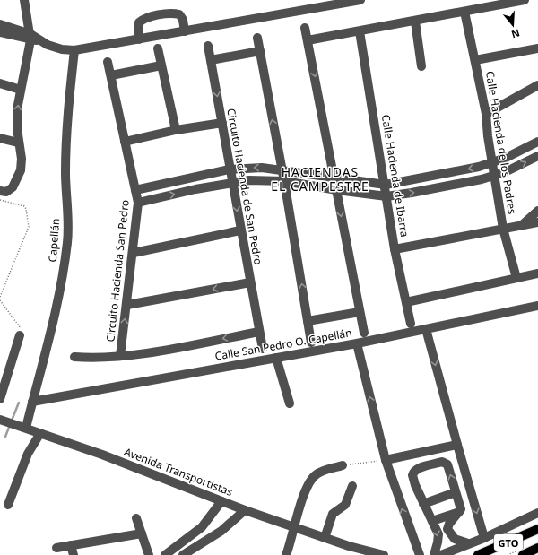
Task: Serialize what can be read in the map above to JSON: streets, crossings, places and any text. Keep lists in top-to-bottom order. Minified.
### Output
{"streets":{"main road":["GTO"],"street":["Calle Hacienda de los Padres","Calle Hacienda de Ibarra","Circuito Hacienda de San Pedro","Capellán","Circuito Hacienda San Pedro","Calle San Pedro O. Capellán","Avenida Transportistas"]},"crossings":[["Capellán","Calle San Pedro O. Capellán"],["Capellán","Avenida Transportistas"]],"districts":["HACIENDAS EL CAMPESTRE"],"north":"bottom"}
